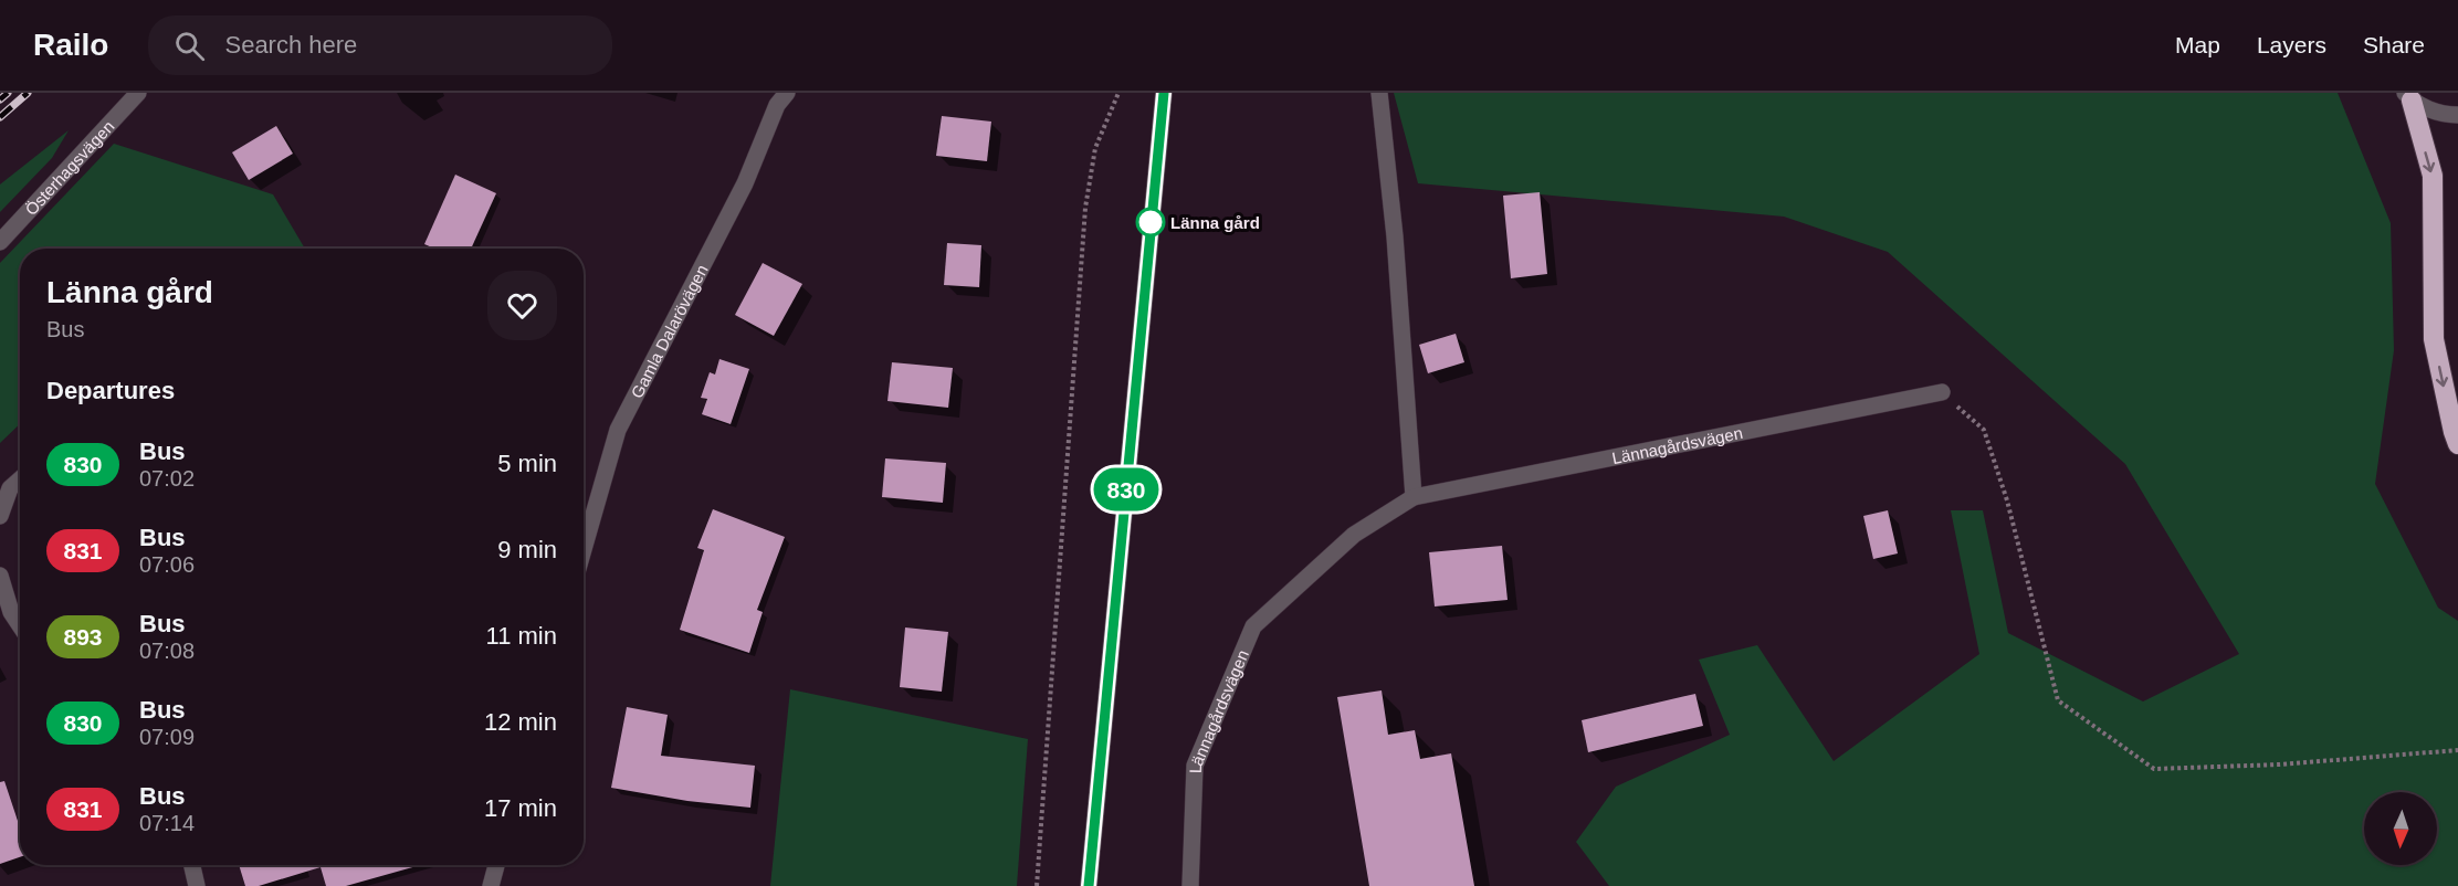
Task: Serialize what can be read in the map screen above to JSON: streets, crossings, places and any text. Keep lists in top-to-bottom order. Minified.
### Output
{"streets":{"street":["Österhagsvägen","Gamla Dalarövägen","Lännagårdsvägen"]},"places":["Länna gård"],"lines":["bus line 830"],"north":"bottom","page":{"header":"Railo","search":"Search here","nav":["Map","Layers","Share"],"on_map":"830","heading":[["Länna gård","Bus"],"Departures"],"list":[{"mark":"830","name":"Bus","note":"07:02","value":"5 min"},{"mark":"831","name":"Bus","note":"07:06","value":"9 min"},{"mark":"893","name":"Bus","note":"07:08","value":"11 min"},{"mark":"830","name":"Bus","note":"07:09","value":"12 min"},{"mark":"831","name":"Bus","note":"07:14","value":"17 min"}]}}
